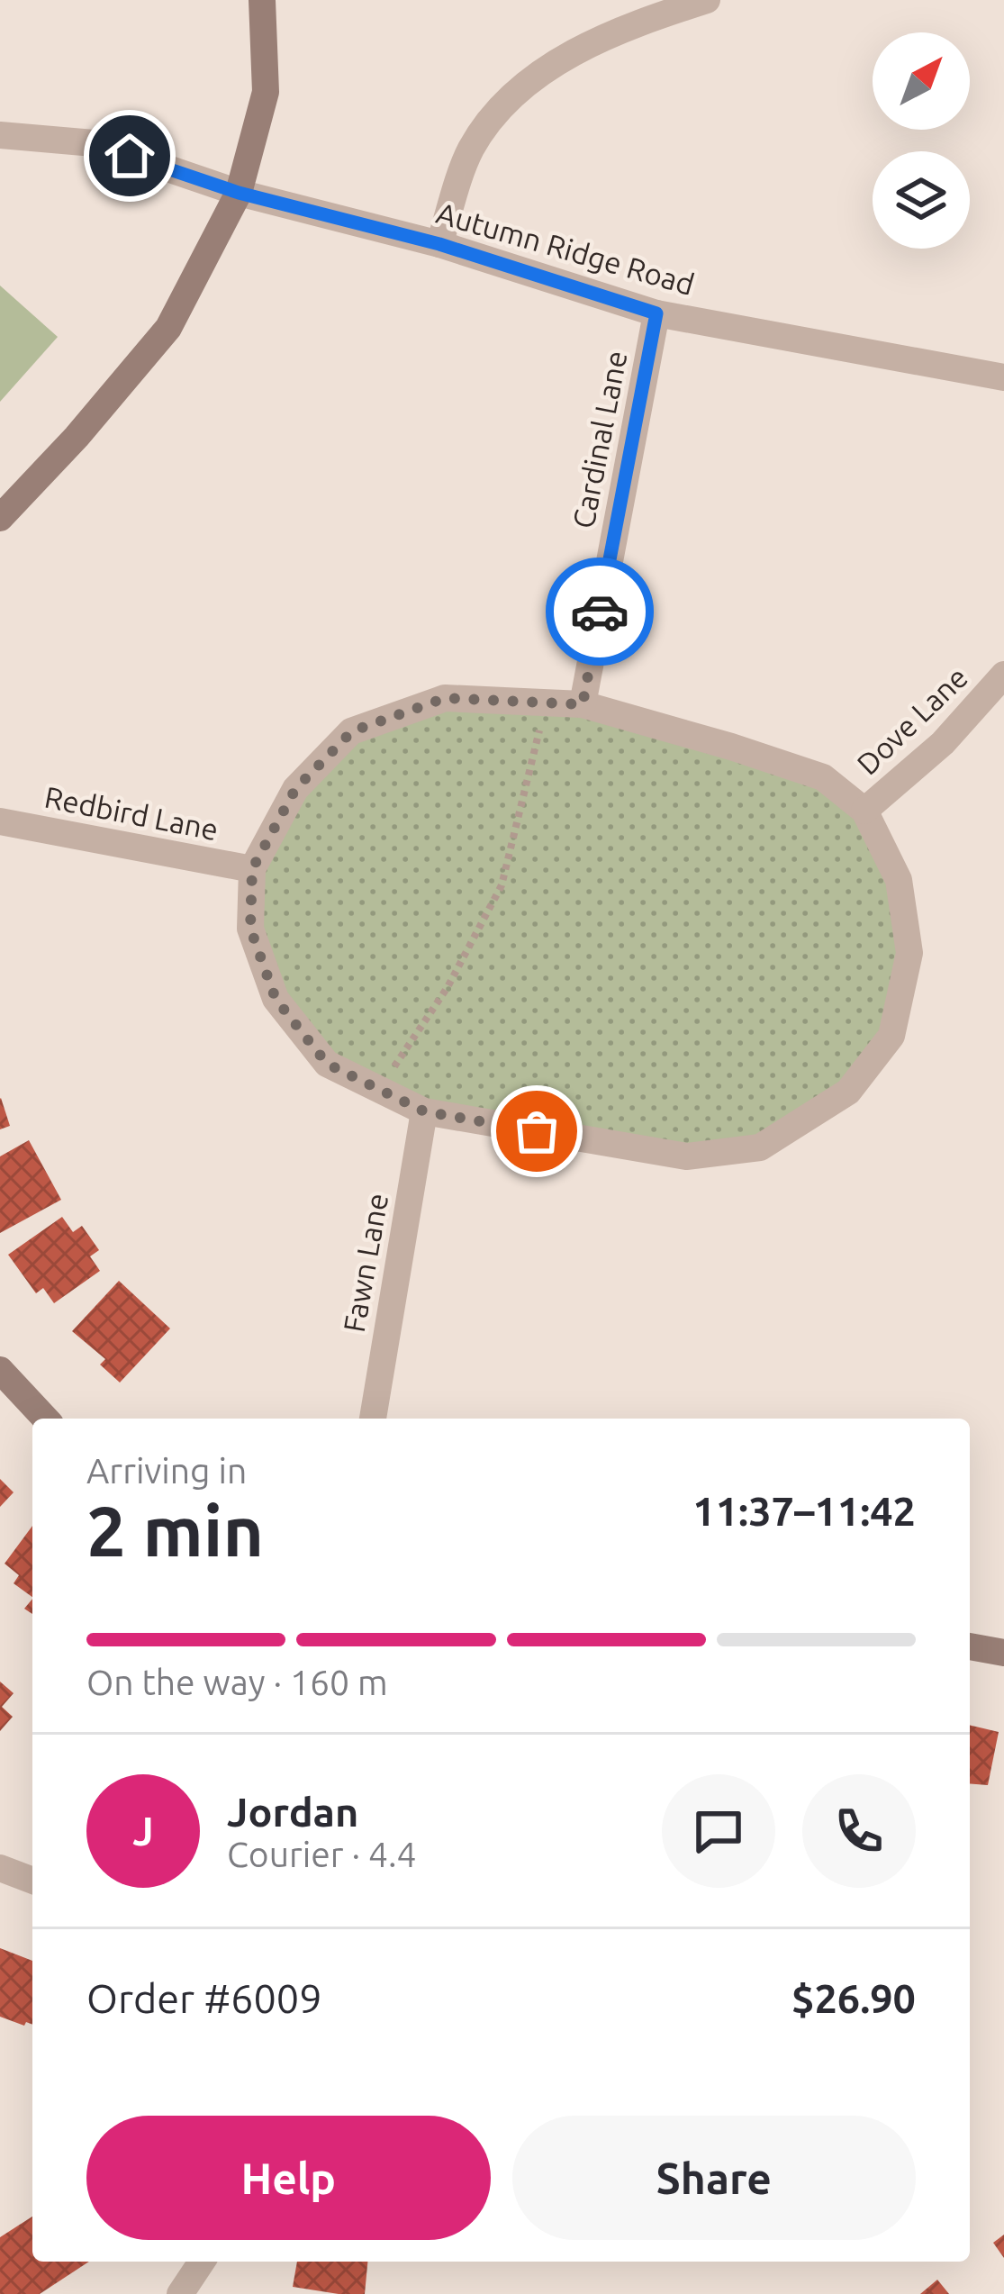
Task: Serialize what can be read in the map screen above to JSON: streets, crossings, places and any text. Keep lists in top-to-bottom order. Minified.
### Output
{"streets":{"street":["Autumn Ridge Road","Cardinal Lane","Dove Lane","Redbird Lane","Fawn Lane"]},"crossings":[["Autumn Ridge Road","Cardinal Lane"]],"north":"top right","page":{"heading":["2 min","Arriving in","11:37–11:42"],"panel":["Jordan","Courier · 4.4","Order #6009","$26.90"],"bar":"On the way · 160 m","round":"J","buttons":["Help","Share"]}}
